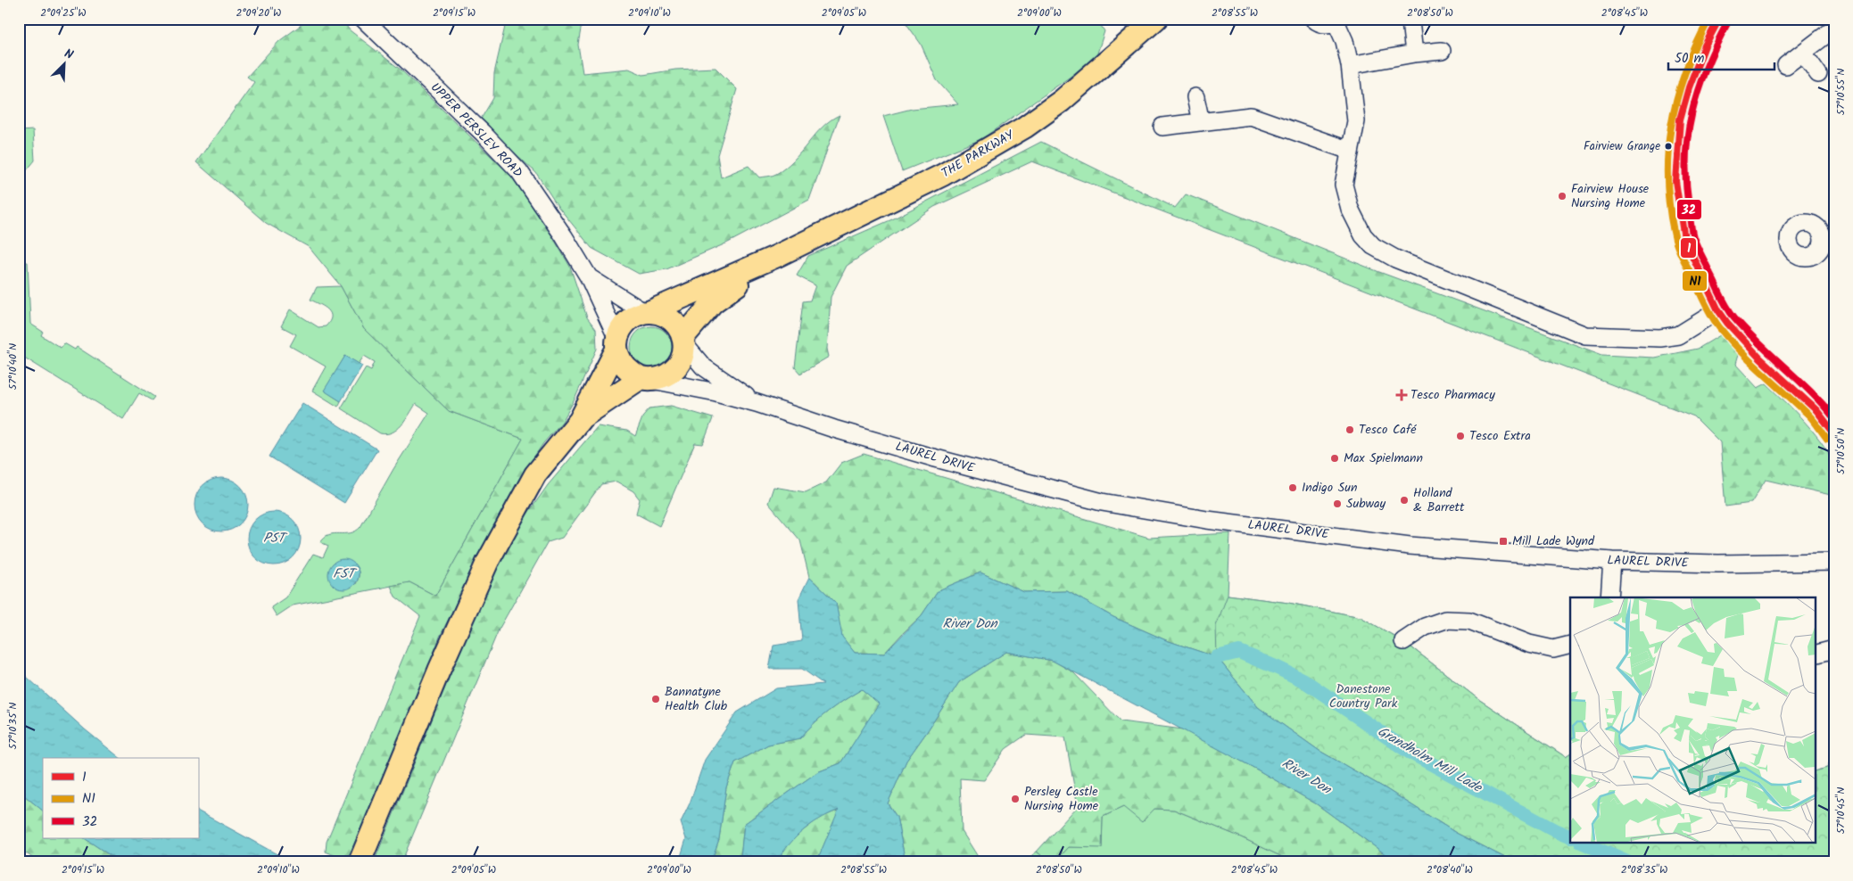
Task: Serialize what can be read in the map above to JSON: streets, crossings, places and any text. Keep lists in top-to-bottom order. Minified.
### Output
{"streets":{"main road":["THE PARKWAY"],"street":["UPPER PERSLEY ROAD","LAUREL DRIVE"]},"crossings":[["UPPER PERSLEY ROAD","LAUREL DRIVE"]],"water":["PST","FST","River Don","Grandholm Mill Lade"],"parks":["Danestone Country Park"],"places":{"other":["Fairview Grange","Fairview House Nursing Home","Tesco Café","Tesco Extra","Max Spielmann","Indigo Sun","Holland & Barrett","Subway","Bannatyne Health Club","Persley Castle Nursing Home"],"health":["Tesco Pharmacy"],"transit":["Mill Lade Wynd"]},"lines":["transit line 1","transit line N1","transit line 32"],"legend":["1","N1","32"],"scale_bar":"50 m","north":"top right","coordinates":["2°09'25\"W","2°09'20\"W","2°09'15\"W","2°09'10\"W","2°09'05\"W","2°09'00\"W","2°08'55\"W","2°08'50\"W","2°08'45\"W","57°10'55\"N","57°10'40\"N","57°10'50\"N","57°10'35\"N","57°10'45\"N","2°08'40\"W","2°08'35\"W"]}
